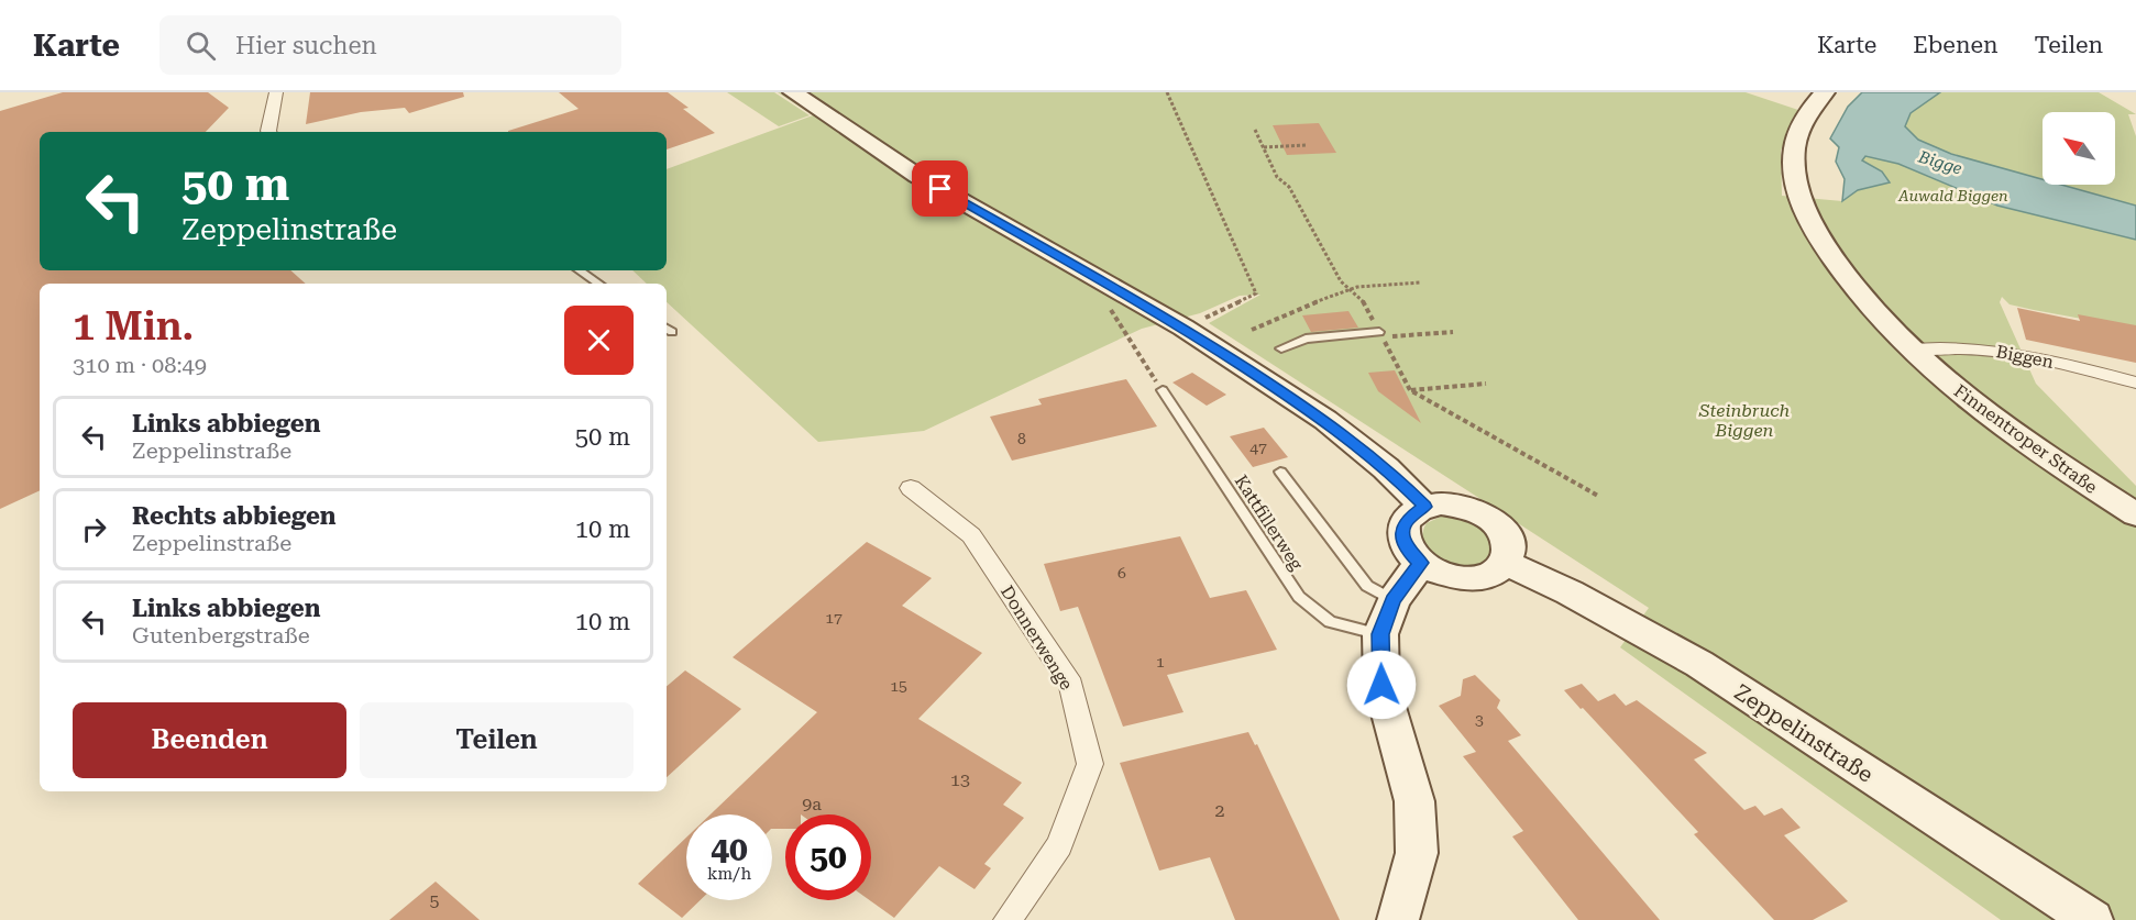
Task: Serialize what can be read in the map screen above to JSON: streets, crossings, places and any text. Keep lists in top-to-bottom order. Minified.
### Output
{"streets":{"main road":["Finnentroper Straße","Zeppelinstraße"],"street":["Biggen","Donnerwenge"],"lane":["Kattfillerweg"]},"crossings":[["Biggen","Finnentroper Straße"]],"water":["Bigge"],"parks":["Auwald Biggen","Steinbruch Biggen"],"house_numbers":["8","47","6","17","1","15","3","13","9a","2","5"],"north":"top left","page":{"header":"Karte","search":"Hier suchen","nav":["Karte","Ebenen","Teilen"],"turn":["50 m","Zeppelinstraße"],"heading":["1 Min.","310 m · 08:49"],"list":[{"name":"Links abbiegen","note":"Zeppelinstraße","value":"50 m"},{"name":"Rechts abbiegen","note":"Zeppelinstraße","value":"10 m"},{"name":"Links abbiegen","note":"Gutenbergstraße","value":"10 m"}],"buttons":["Beenden","Teilen"],"speed":"40 km/h","limit":"50"}}
